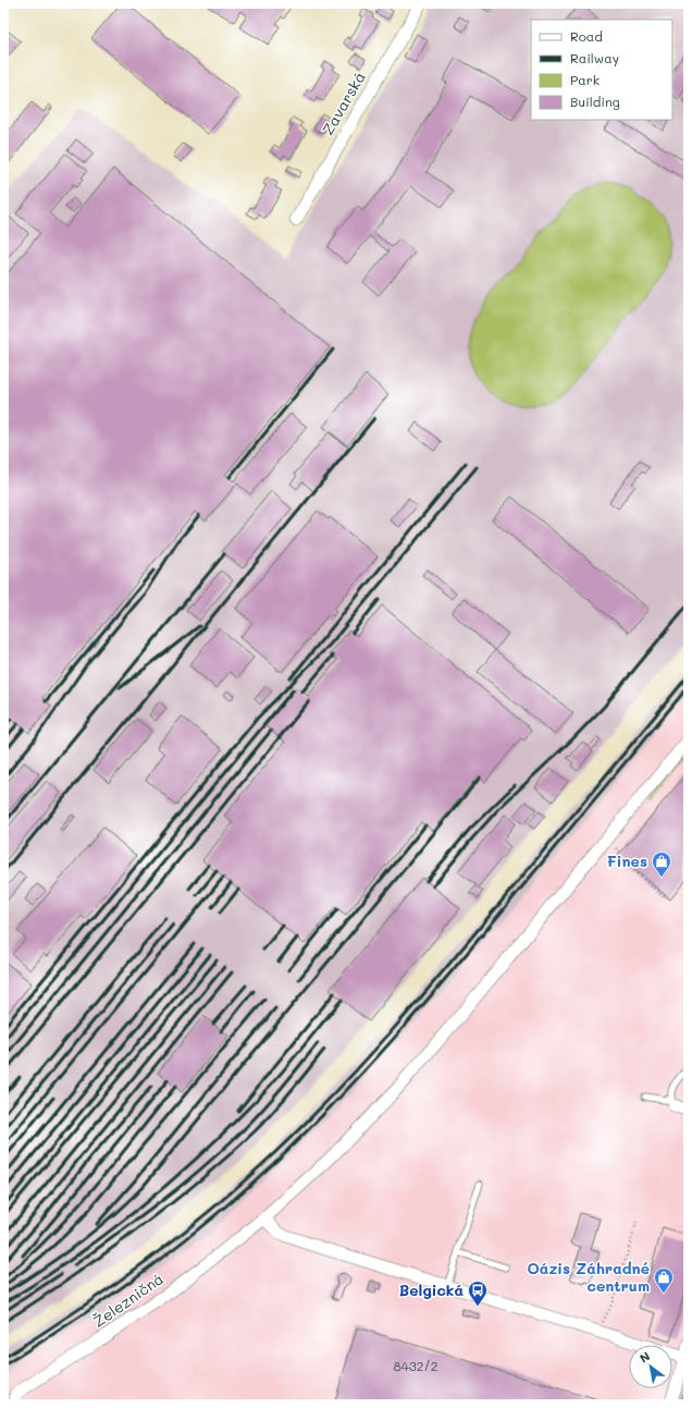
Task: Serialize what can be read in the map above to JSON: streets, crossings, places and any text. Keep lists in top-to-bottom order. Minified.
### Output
{"streets":{"street":["Zavarská","Železničná"]},"places":{"shop":["Fines","Oázis Záhradné centrum"],"bus stop":["Belgická"]},"house_numbers":["8432/2"],"legend":["Road","Railway","Park","Building"],"north":"top left"}
